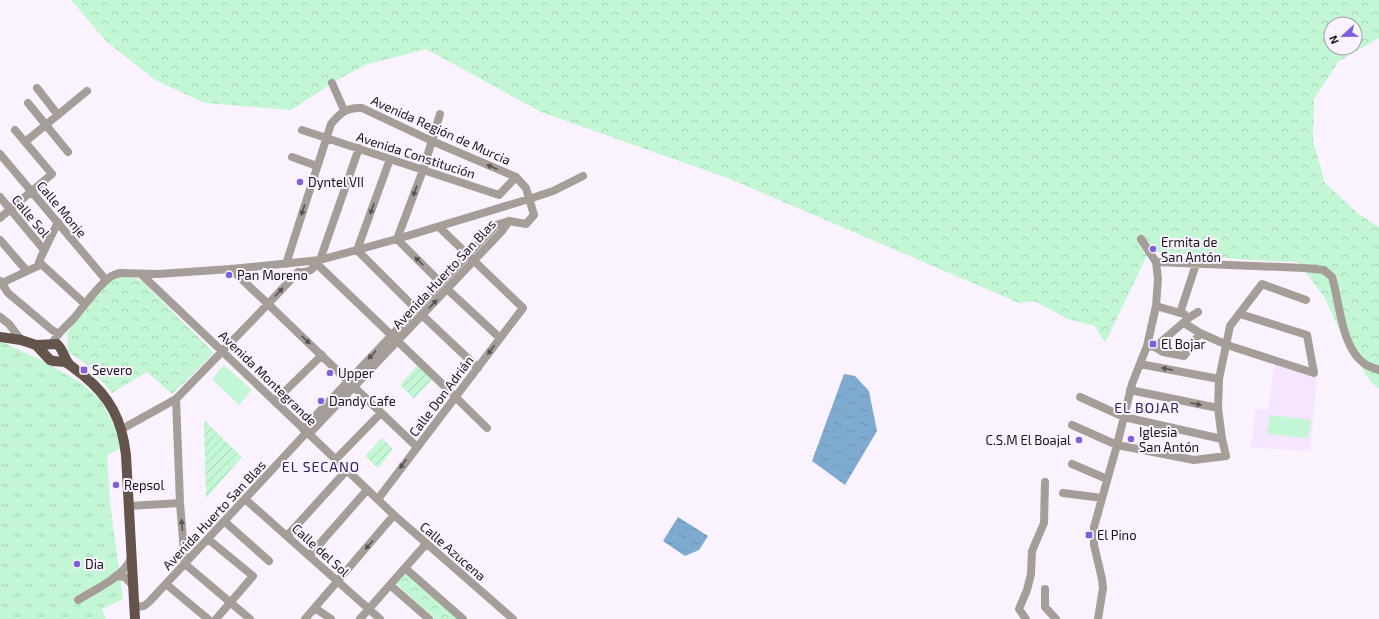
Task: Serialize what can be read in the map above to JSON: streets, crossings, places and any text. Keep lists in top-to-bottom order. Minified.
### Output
{"streets":{"street":["Avenida Región de Murcia","Avenida Constitución","Calle Monje","Calle Sol","Avenida Huerto San Blas","Avenida Montegrande","Calle Don Adrián","Calle del Sol","Calle Azucena"]},"crossings":[["Avenida Región de Murcia","Avenida Constitución"],["Avenida Región de Murcia","Avenida Huerto San Blas"],["Avenida Huerto San Blas","Avenida Montegrande"],["Avenida Huerto San Blas","Calle Don Adrián"],["Avenida Huerto San Blas","Calle del Sol"],["Avenida Montegrande","Calle Don Adrián"],["Avenida Montegrande","Calle Azucena"],["Calle Don Adrián","Calle Azucena"]],"one_way":["Avenida Región de Murcia"],"districts":["EL BOJAR","EL SECANO"],"places":{"other":["Dyntel VII","Ermita de San Antón","Pan Moreno","Upper","Dandy Cafe","Iglesia San Antón","C.S.M El Boajal","Repsol","Dia"],"transit":["El Bojar","Severo","El Pino"]},"north":"left"}
